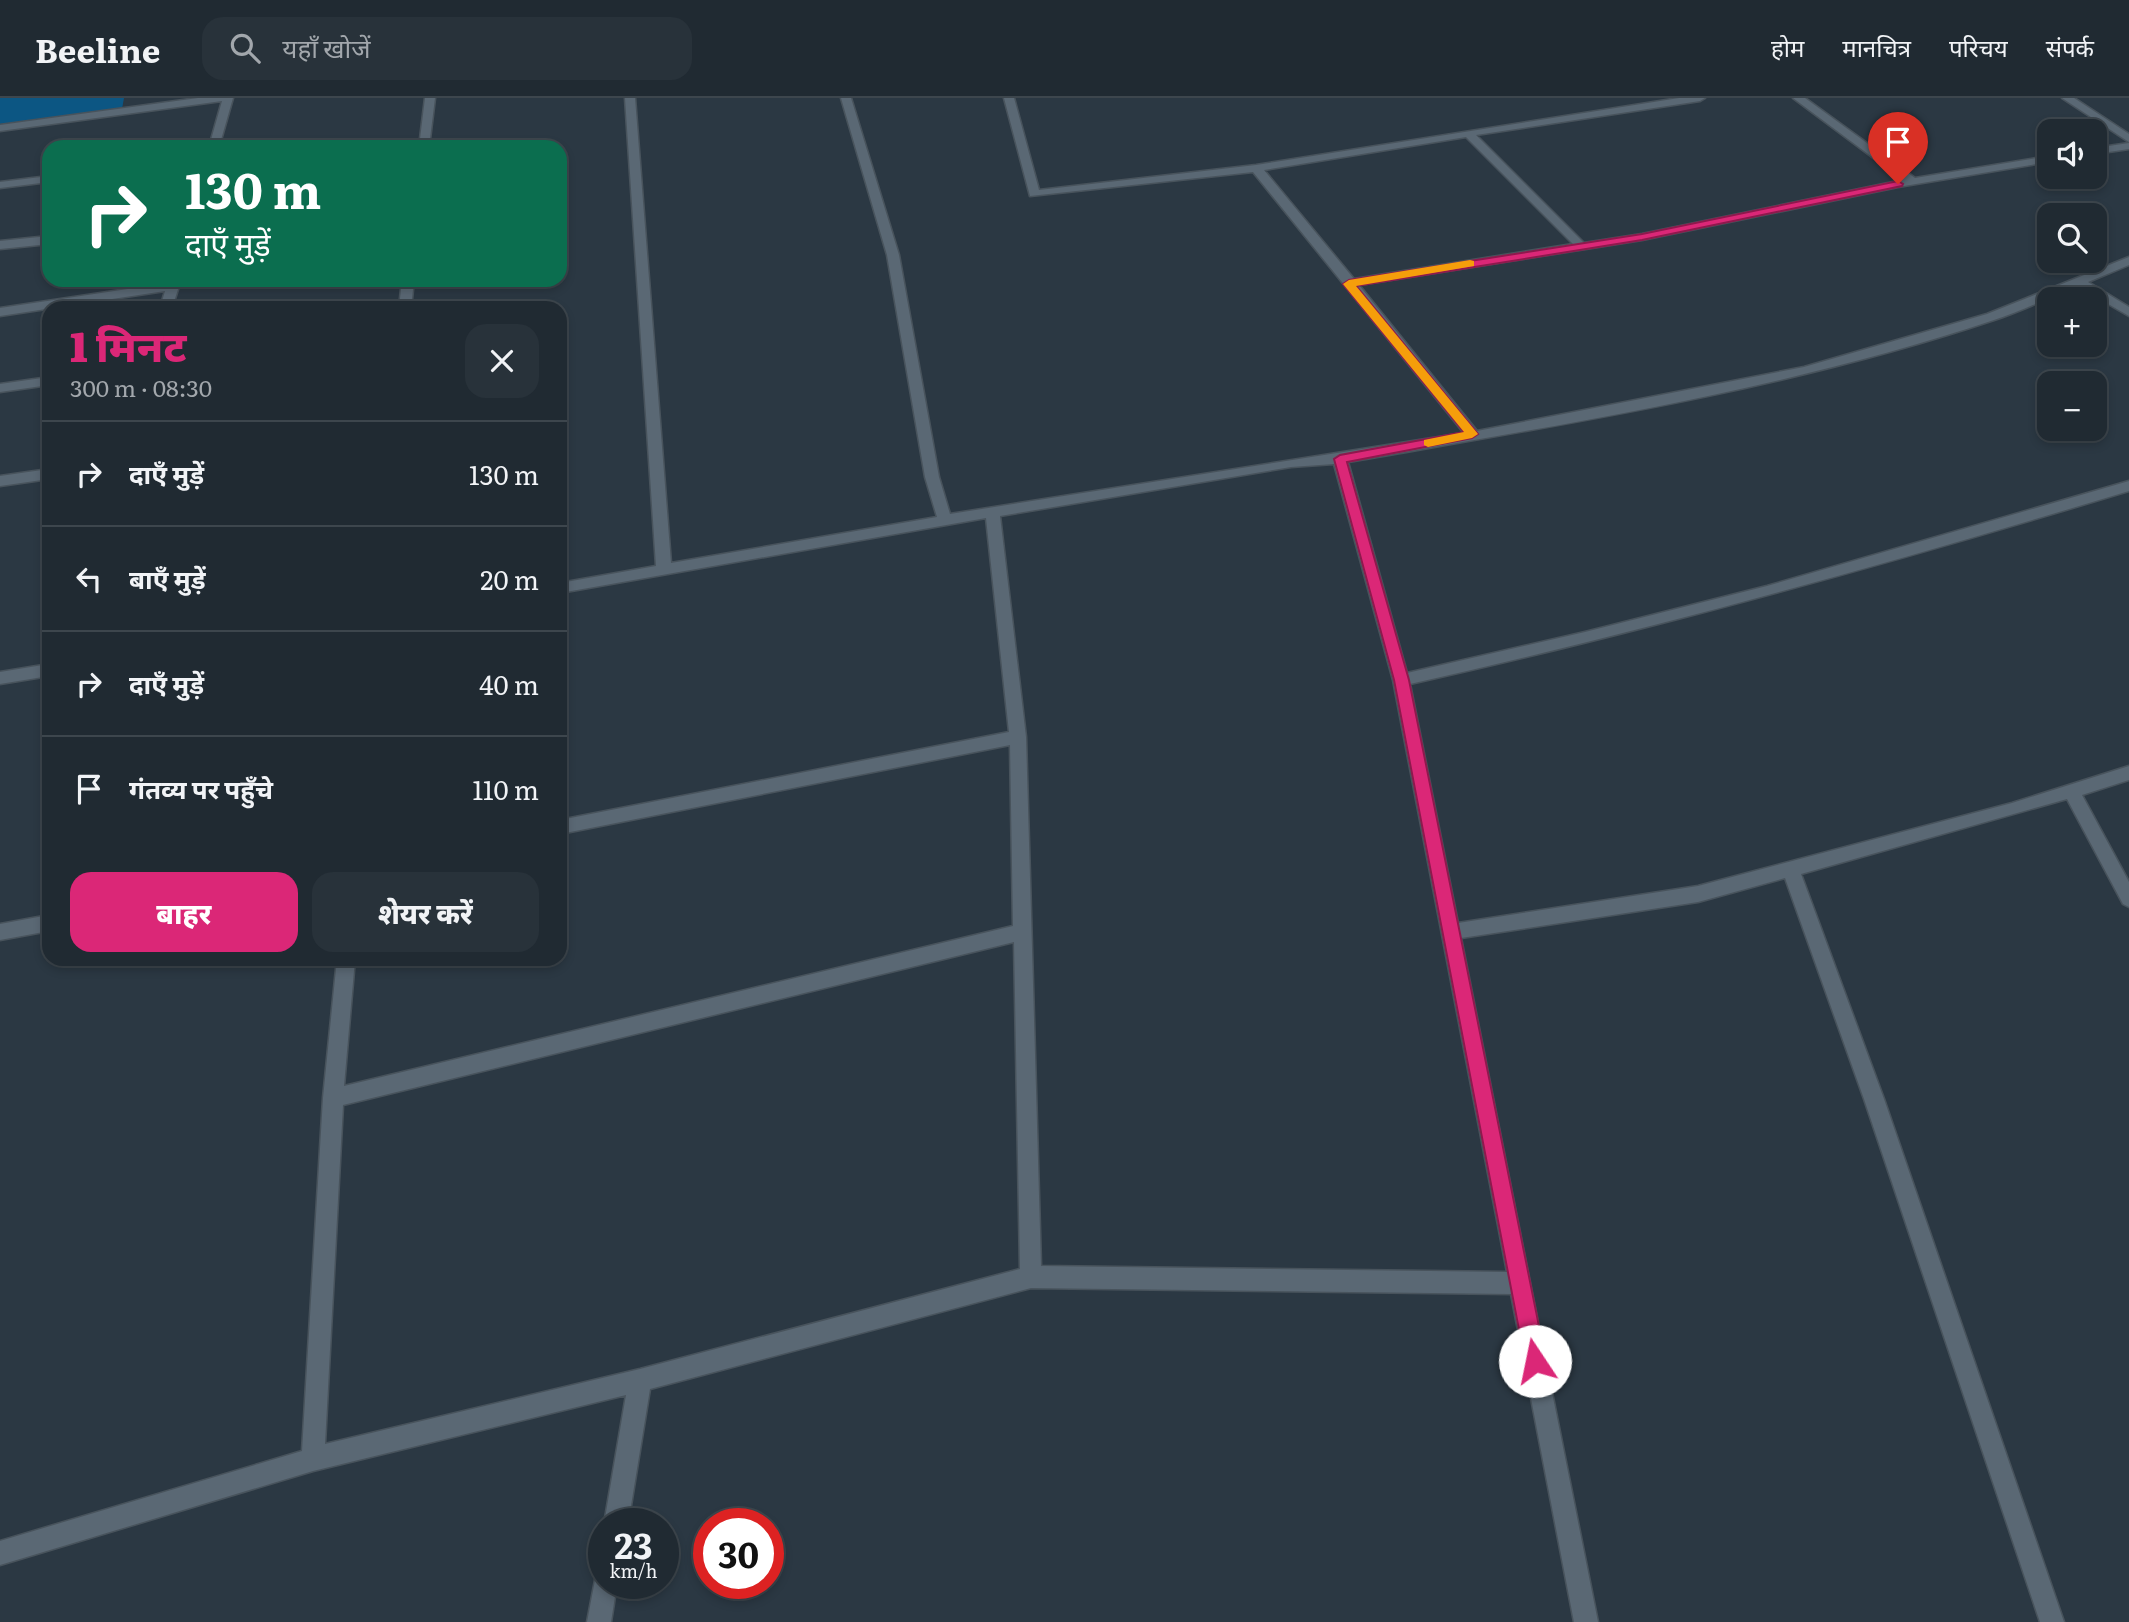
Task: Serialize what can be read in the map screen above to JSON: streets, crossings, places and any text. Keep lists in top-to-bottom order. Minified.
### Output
{"page":{"header":"Beeline","search":"यहाँ खोजें","nav":["होम","मानचित्र","परिचय","संपर्क"],"map_buttons":["+","−"],"turn":["130 m","दाएँ मुड़ें"],"heading":["1 मिनट","300 m · 08:30"],"list":[{"name":"दाएँ मुड़ें","value":"130 m"},{"name":"बाएँ मुड़ें","value":"20 m"},{"name":"दाएँ मुड़ें","value":"40 m"},{"name":"गंतव्य पर पहुँचे","value":"110 m"}],"buttons":["बाहर","शेयर करें"],"speed":"23 km/h","limit":"30"}}
